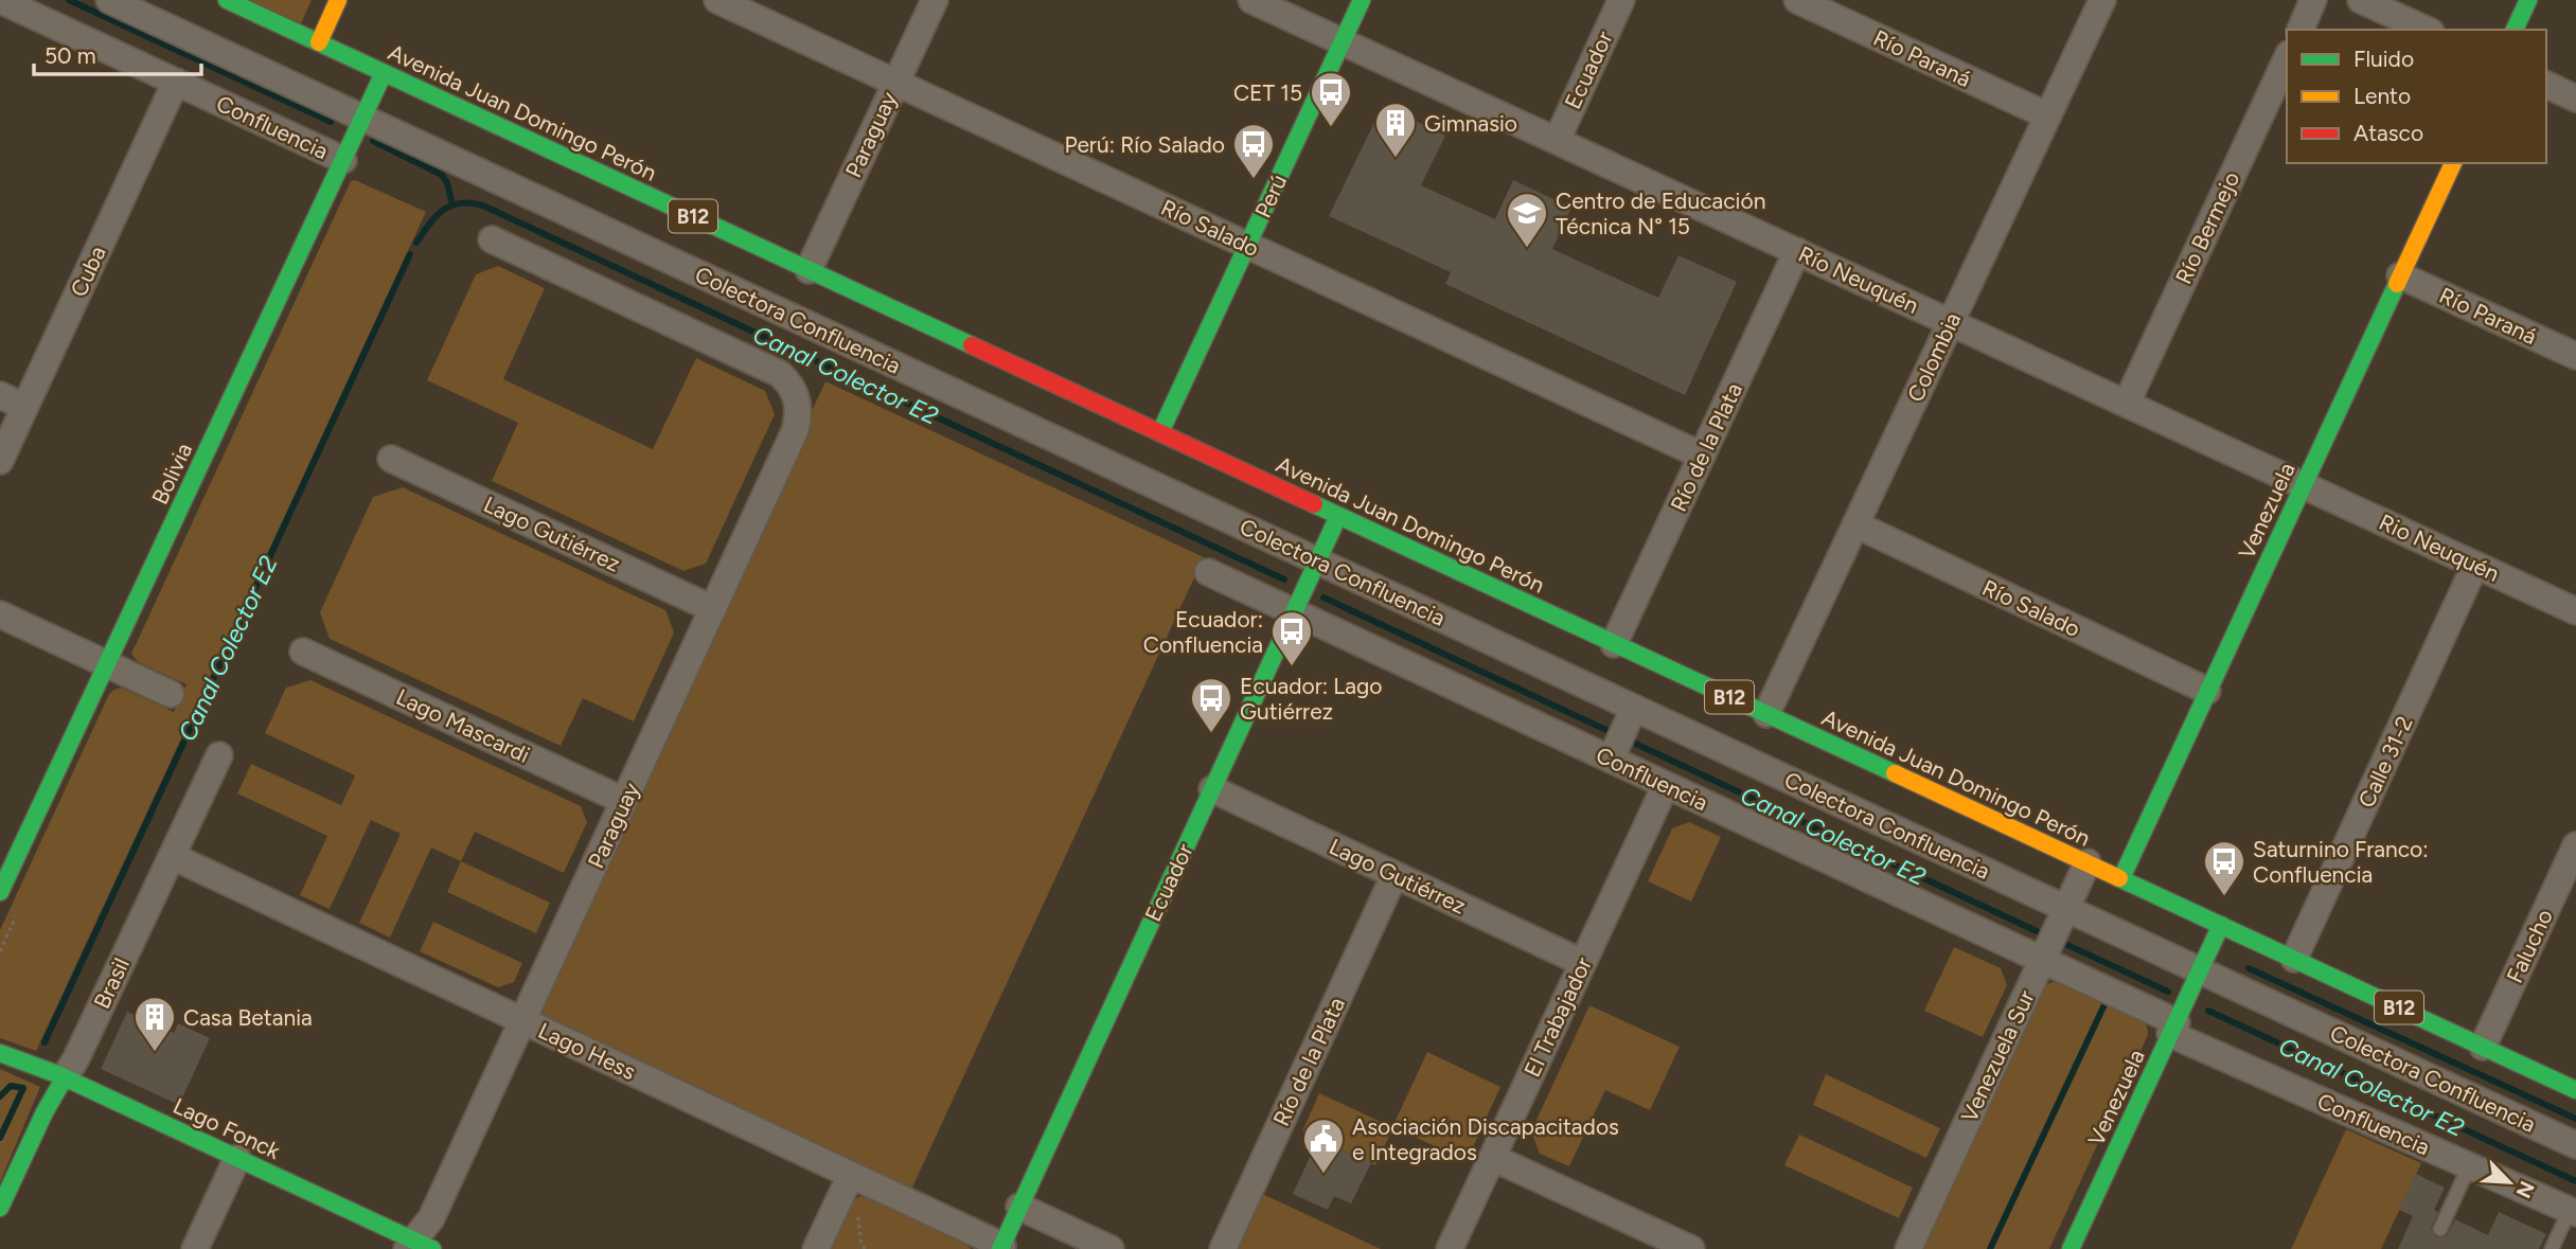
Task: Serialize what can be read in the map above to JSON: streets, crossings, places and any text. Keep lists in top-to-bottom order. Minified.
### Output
{"streets":{"main road":["Ecuador","Avenida Juan Domingo Perón","Perú","B12","Bolivia","Venezuela","Brasil","Lago Fonck"],"street":["Río Paraná","Confluencia","Paraguay","Río Salado","Río Bermejo","Cuba","Río Neuquén","Colectora Confluencia","Colombia","Río de la Plata","Lago Gutiérrez","Rio Neuquén","Lago Mascardi","Calle 31-2","Falucho","El Trabajador","Lago Hess","Venezuela Sur"]},"crossings":[["Río Paraná","Colombia"],["Río Paraná","Venezuela"],["Ecuador","Avenida Juan Domingo Perón"],["Ecuador","Confluencia"],["Ecuador","Río Neuquén"],["Ecuador","Colectora Confluencia"],["Ecuador","Lago Gutiérrez"],["Ecuador","Lago Hess"],["Avenida Juan Domingo Perón","Paraguay"],["Avenida Juan Domingo Perón","Perú"],["Avenida Juan Domingo Perón","Colombia"],["Avenida Juan Domingo Perón","Río de la Plata"],["Avenida Juan Domingo Perón","Bolivia"],["Avenida Juan Domingo Perón","Venezuela"],["Avenida Juan Domingo Perón","Calle 31-2"],["Avenida Juan Domingo Perón","Falucho"],["Avenida Juan Domingo Perón","Venezuela Sur"],["Confluencia","Cuba"],["Confluencia","Bolivia"],["Confluencia","Venezuela"],["Confluencia","El Trabajador"],["Confluencia","Venezuela Sur"],["Paraguay","Río Salado"],["Paraguay","Lago Gutiérrez"],["Paraguay","Lago Mascardi"],["Paraguay","Lago Hess"],["Paraguay","Lago Fonck"],["Perú","Río Salado"],["Perú","Río Neuquén"],["Río Salado","Colombia"],["Río Salado","Río de la Plata"],["Río Salado","Venezuela"],["Río Bermejo","Río Neuquén"],["Río Neuquén","Colombia"],["Río Neuquén","Río de la Plata"],["Río Neuquén","Venezuela"],["Río Neuquén","Rio Neuquén"],["Colectora Confluencia","Bolivia"],["Colectora Confluencia","Venezuela"],["Colectora Confluencia","Venezuela Sur"],["Río de la Plata","Lago Gutiérrez"],["Venezuela","Rio Neuquén"],["Lago Gutiérrez","El Trabajador"],["Rio Neuquén","Calle 31-2"],["Brasil","Lago Hess"],["Brasil","Lago Fonck"]],"water":["Canal Colector E2"],"places":{"bus stop":["CET 15","Perú: Río Salado","Ecuador: Confluencia","Ecuador: Lago Gutiérrez","Saturnino Franco: Confluencia"],"building":["Gimnasio","Casa Betania"],"school or university":["Centro de Educación Técnica N° 15"],"public building":["Asociación Discapacitados e Integrados"]},"legend":["Fluido","Lento","Atasco"],"scale_bar":"50 m","north":"bottom right"}
